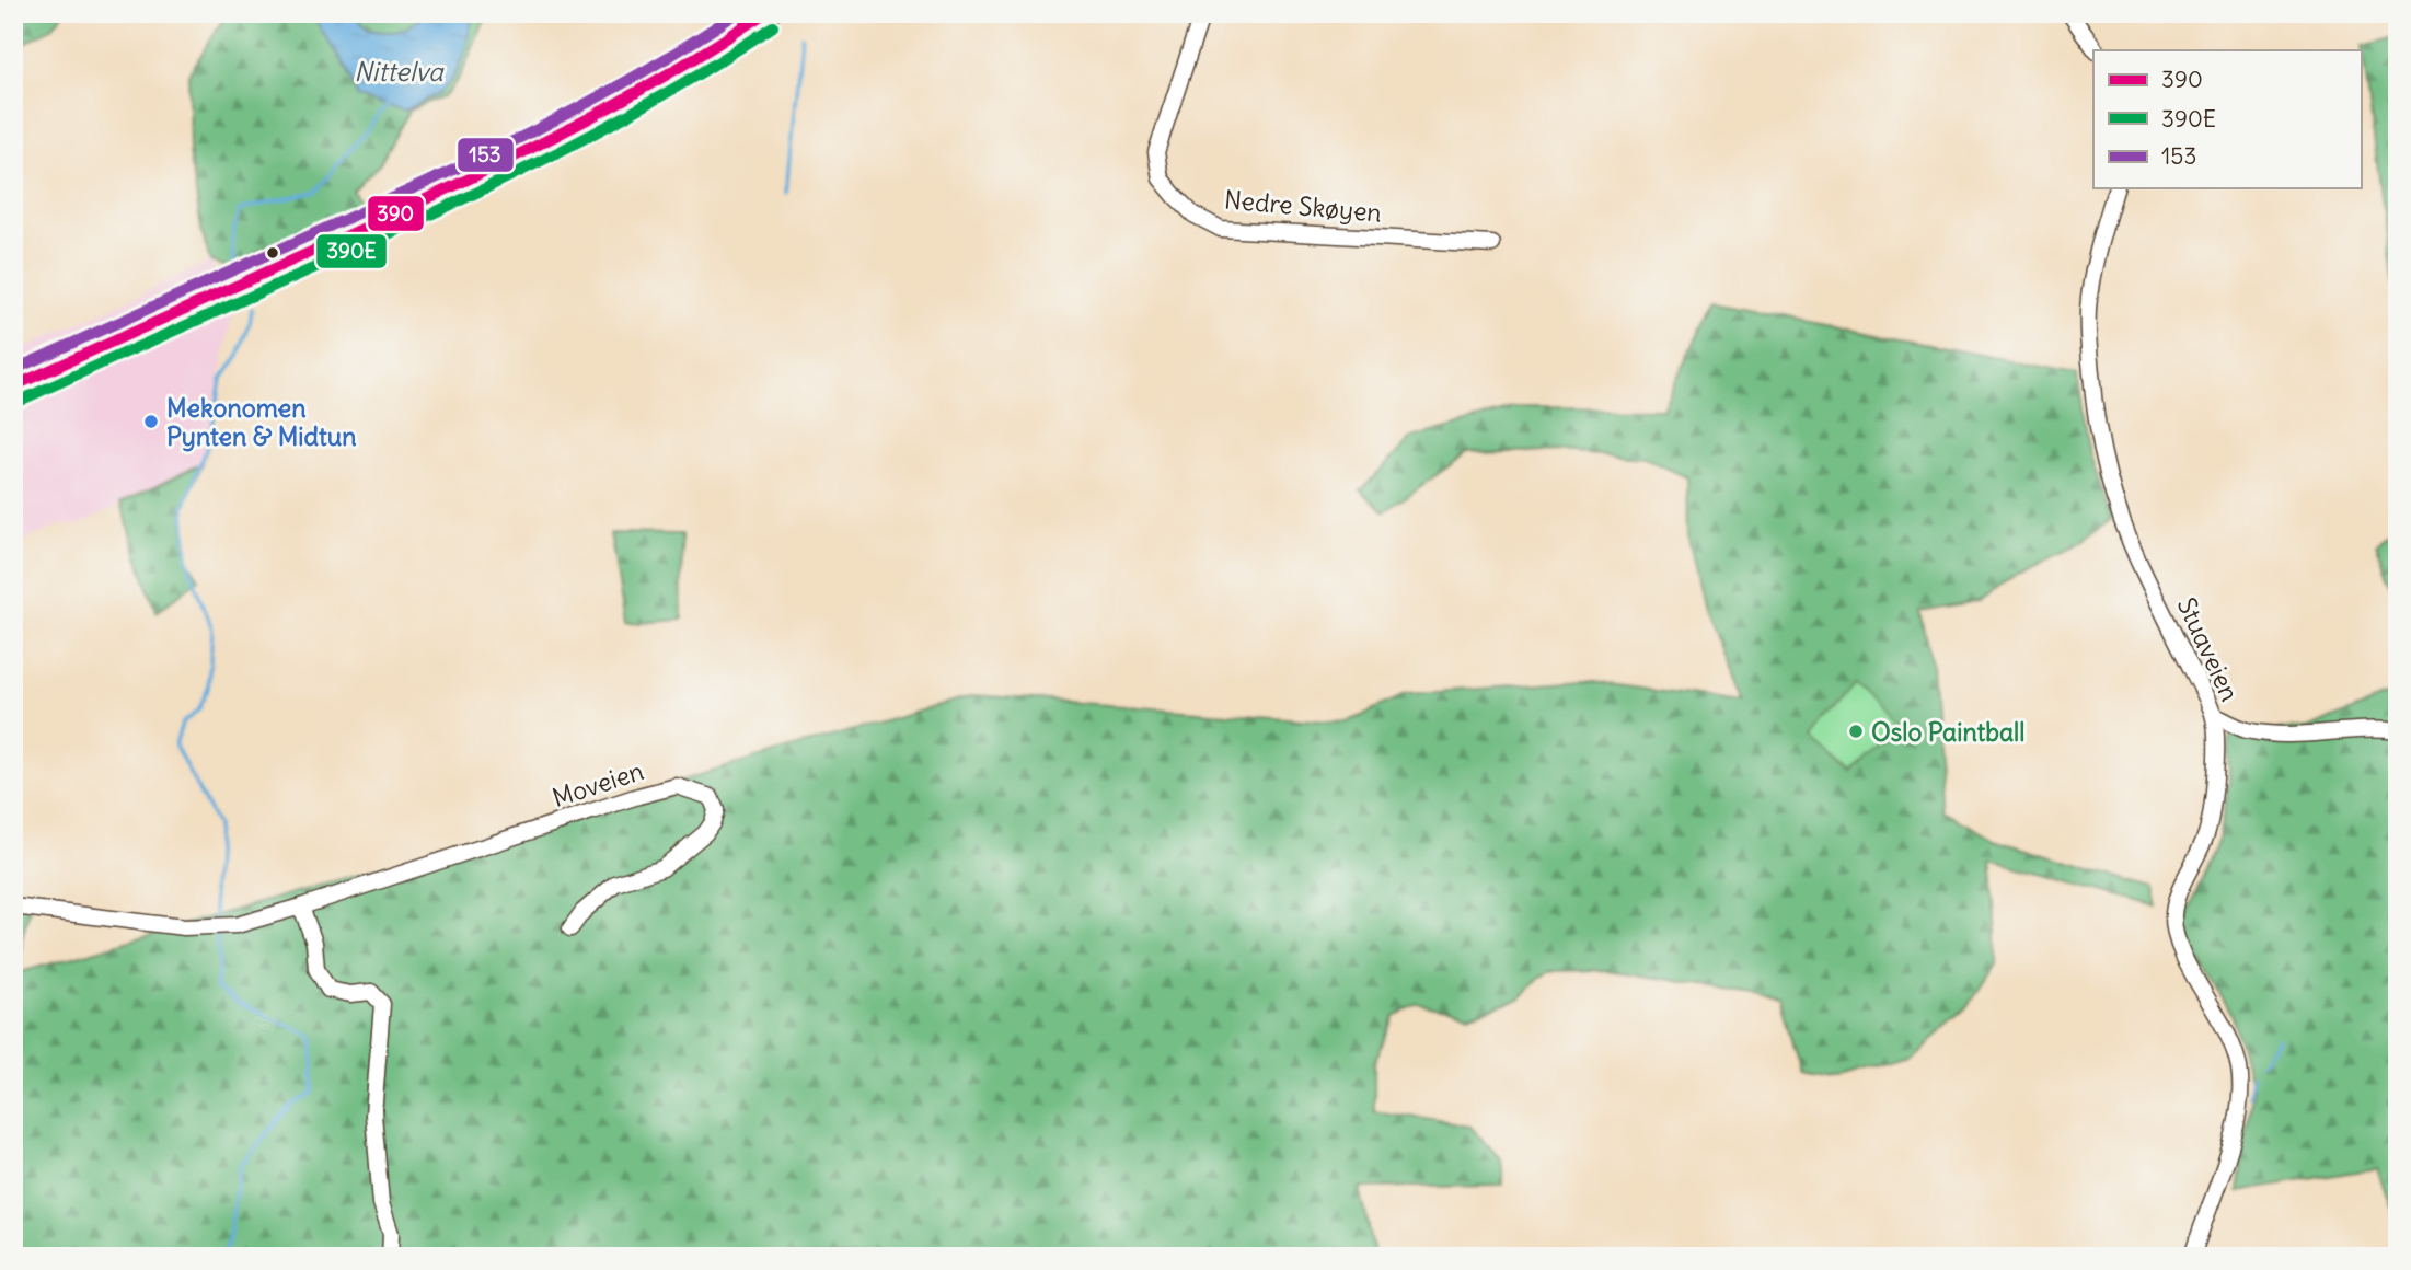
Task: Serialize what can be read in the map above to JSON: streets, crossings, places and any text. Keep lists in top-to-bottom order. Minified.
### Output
{"streets":{"street":["Nedre Skøyen","Stuaveien","Moveien"]},"water":["Nittelva"],"places":["Mekonomen Pynten & Midtun","Oslo Paintball"],"lines":["transit line 390","transit line 153","transit line 390E"],"legend":["390","390E","153"]}
